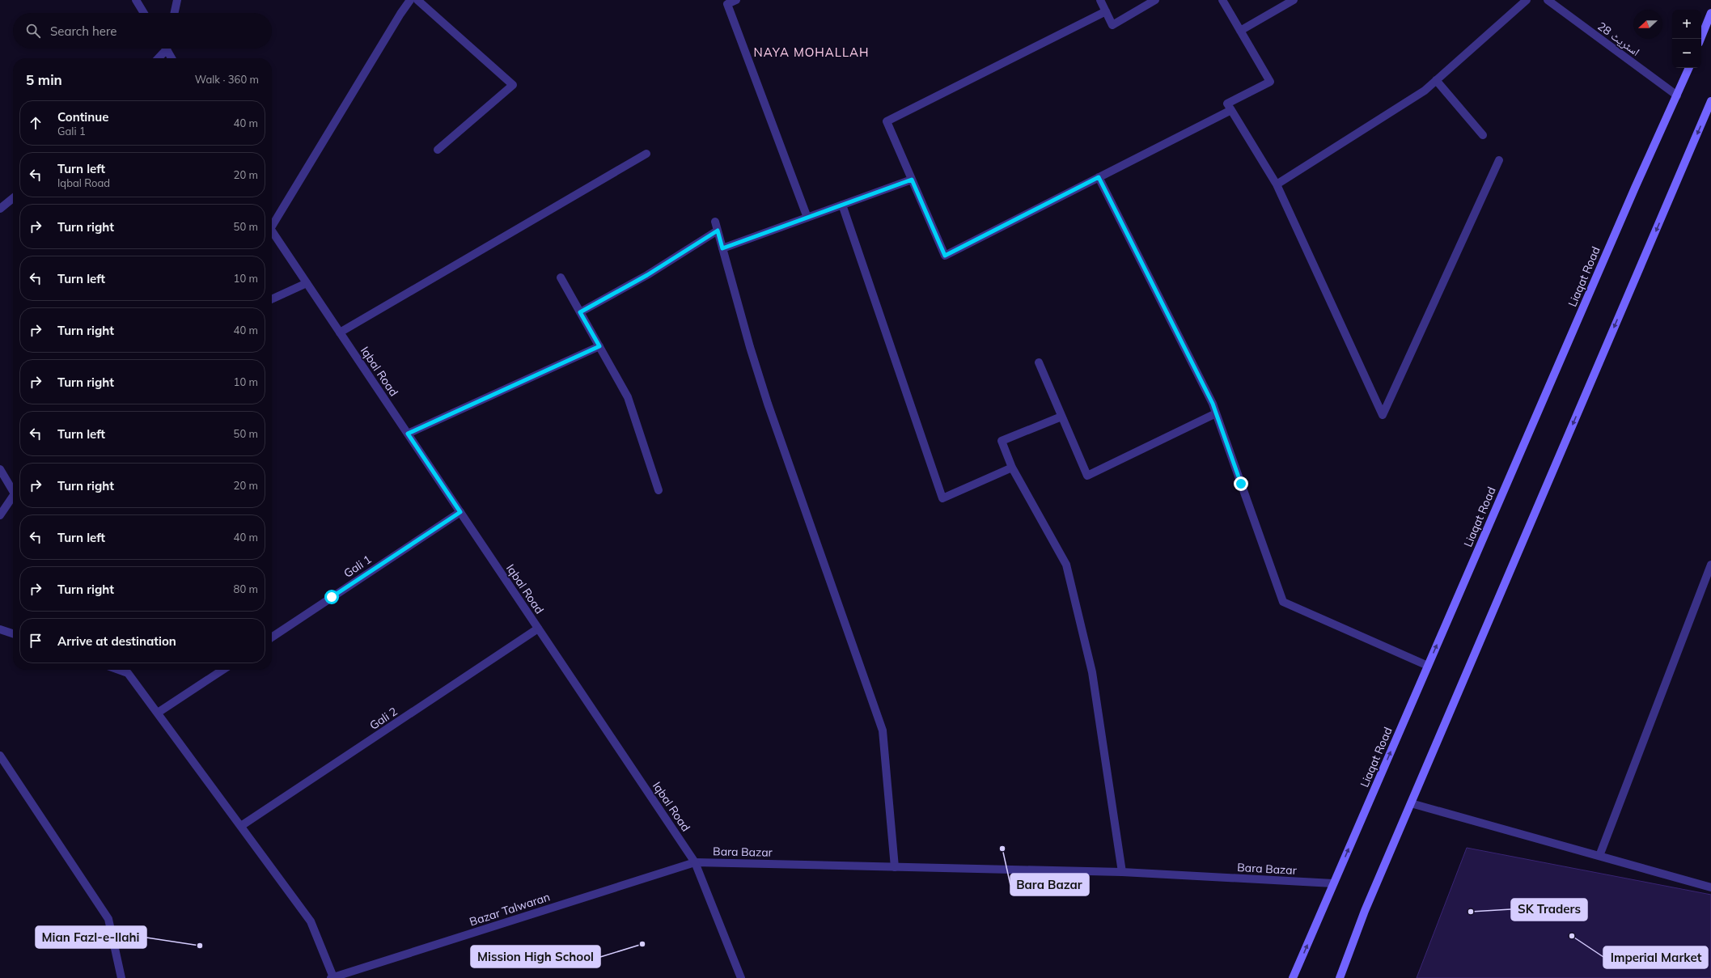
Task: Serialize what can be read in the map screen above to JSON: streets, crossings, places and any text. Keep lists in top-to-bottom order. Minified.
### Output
{"streets":{"main road":["Liaqat Road"],"street":["اسٹریٹ 28","Iqbal Road","Gali 1","Gali 2","Bara Bazar","Bazar Talwaran"]},"crossings":[["اسٹریٹ 28","Liaqat Road"],["Liaqat Road","Bara Bazar"],["Iqbal Road","Gali 1"],["Iqbal Road","Gali 2"],["Iqbal Road","Bara Bazar"],["Iqbal Road","Bazar Talwaran"],["Bara Bazar","Bazar Talwaran"]],"districts":["NAYA MOHALLAH"],"places":["Bara Bazar","SK Traders","Imperial Market","Mission High School","Mian Fazl-e-Ilahi"],"north":"left","page":{"map_buttons":["+","−"],"search":"Search here","heading":["5 min","Walk · 360 m"],"list":[["Continue","Gali 1","40 m"],["Turn left","Iqbal Road","20 m"],["Turn right","50 m"],["Turn left","10 m"],["Turn right","40 m"],["Turn right","10 m"],["Turn left","50 m"],["Turn right","20 m"],["Turn left","40 m"],["Turn right","80 m"],"Arrive at destination"]}}
